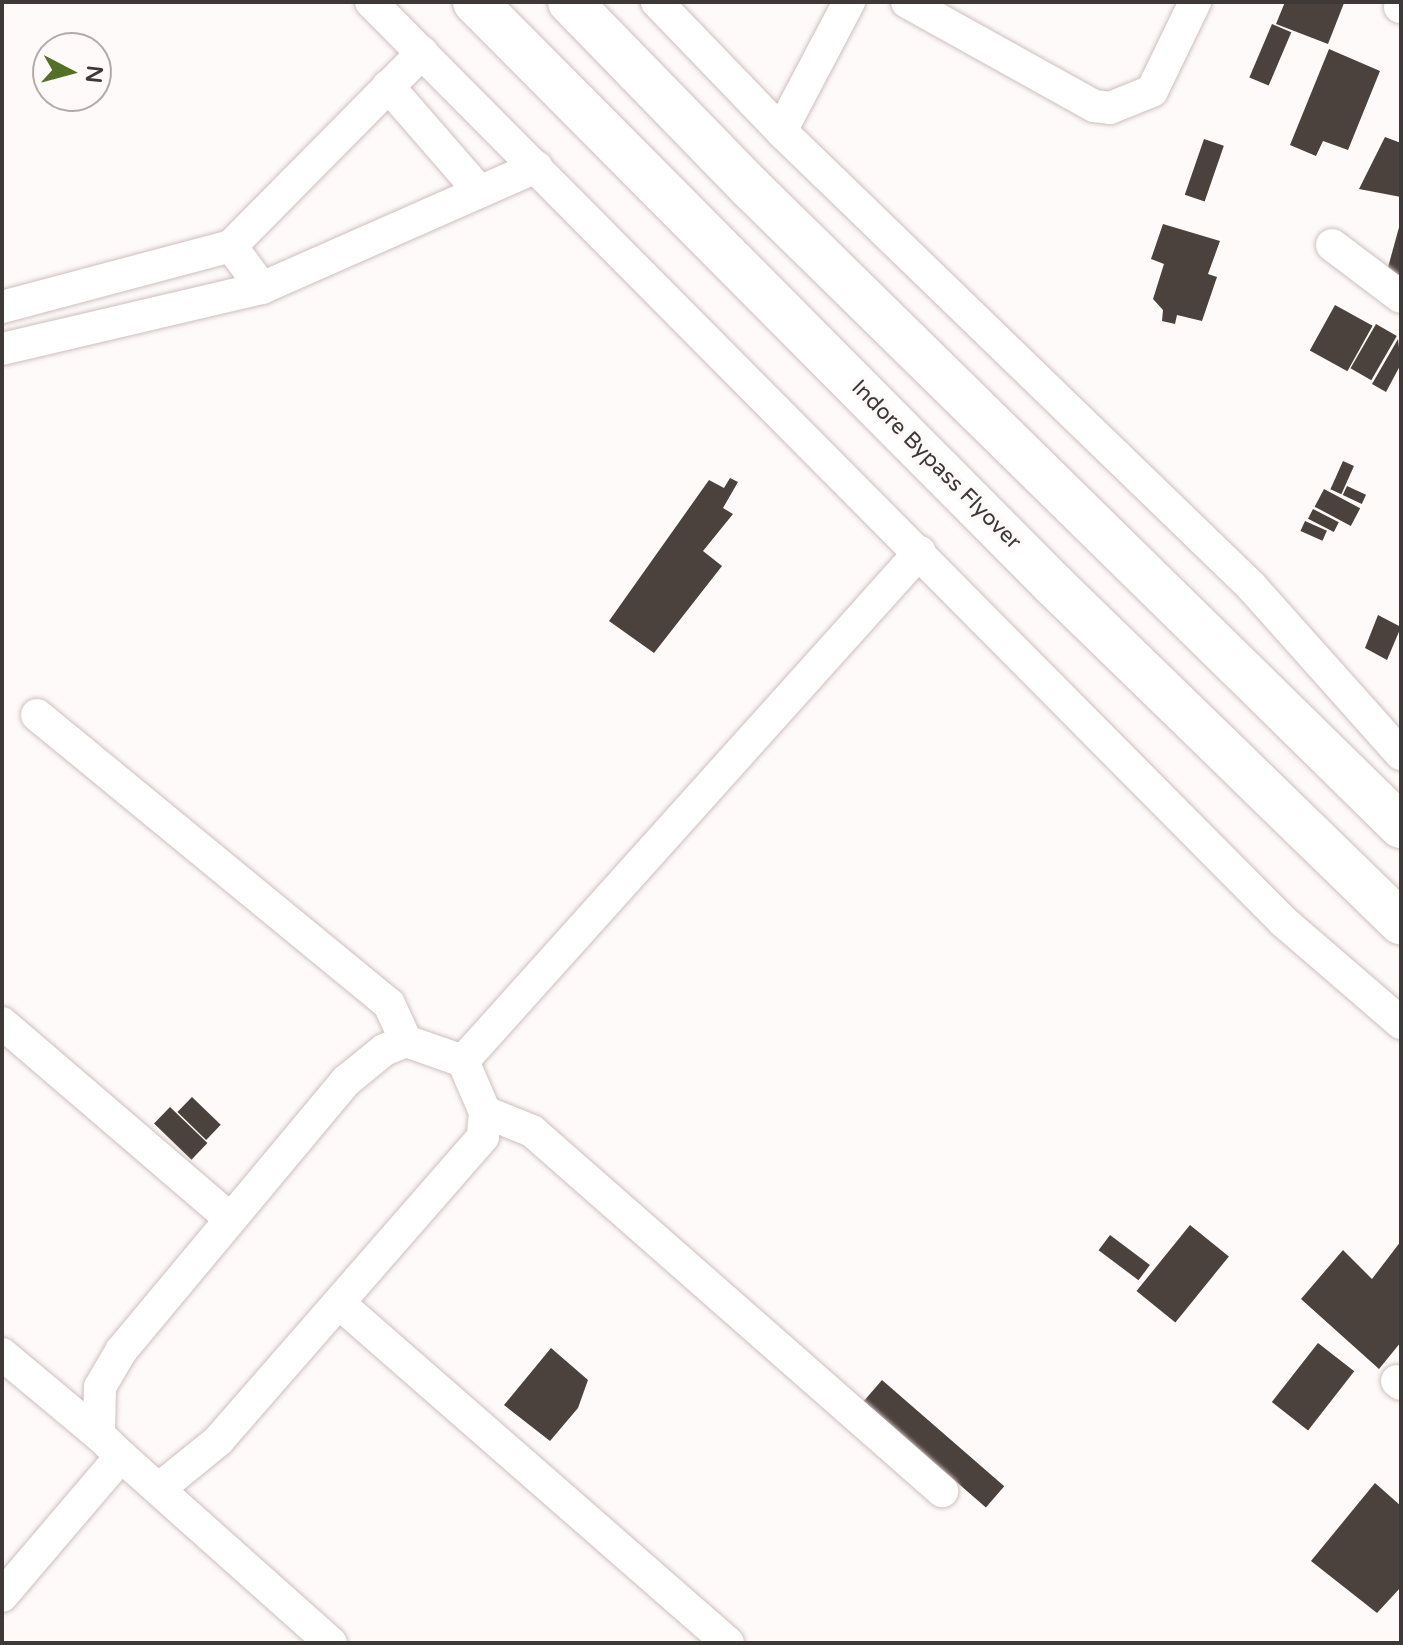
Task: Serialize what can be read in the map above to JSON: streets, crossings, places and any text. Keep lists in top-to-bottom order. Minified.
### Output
{"streets":{"highway":["Indore Bypass Flyover"]},"north":"right"}
